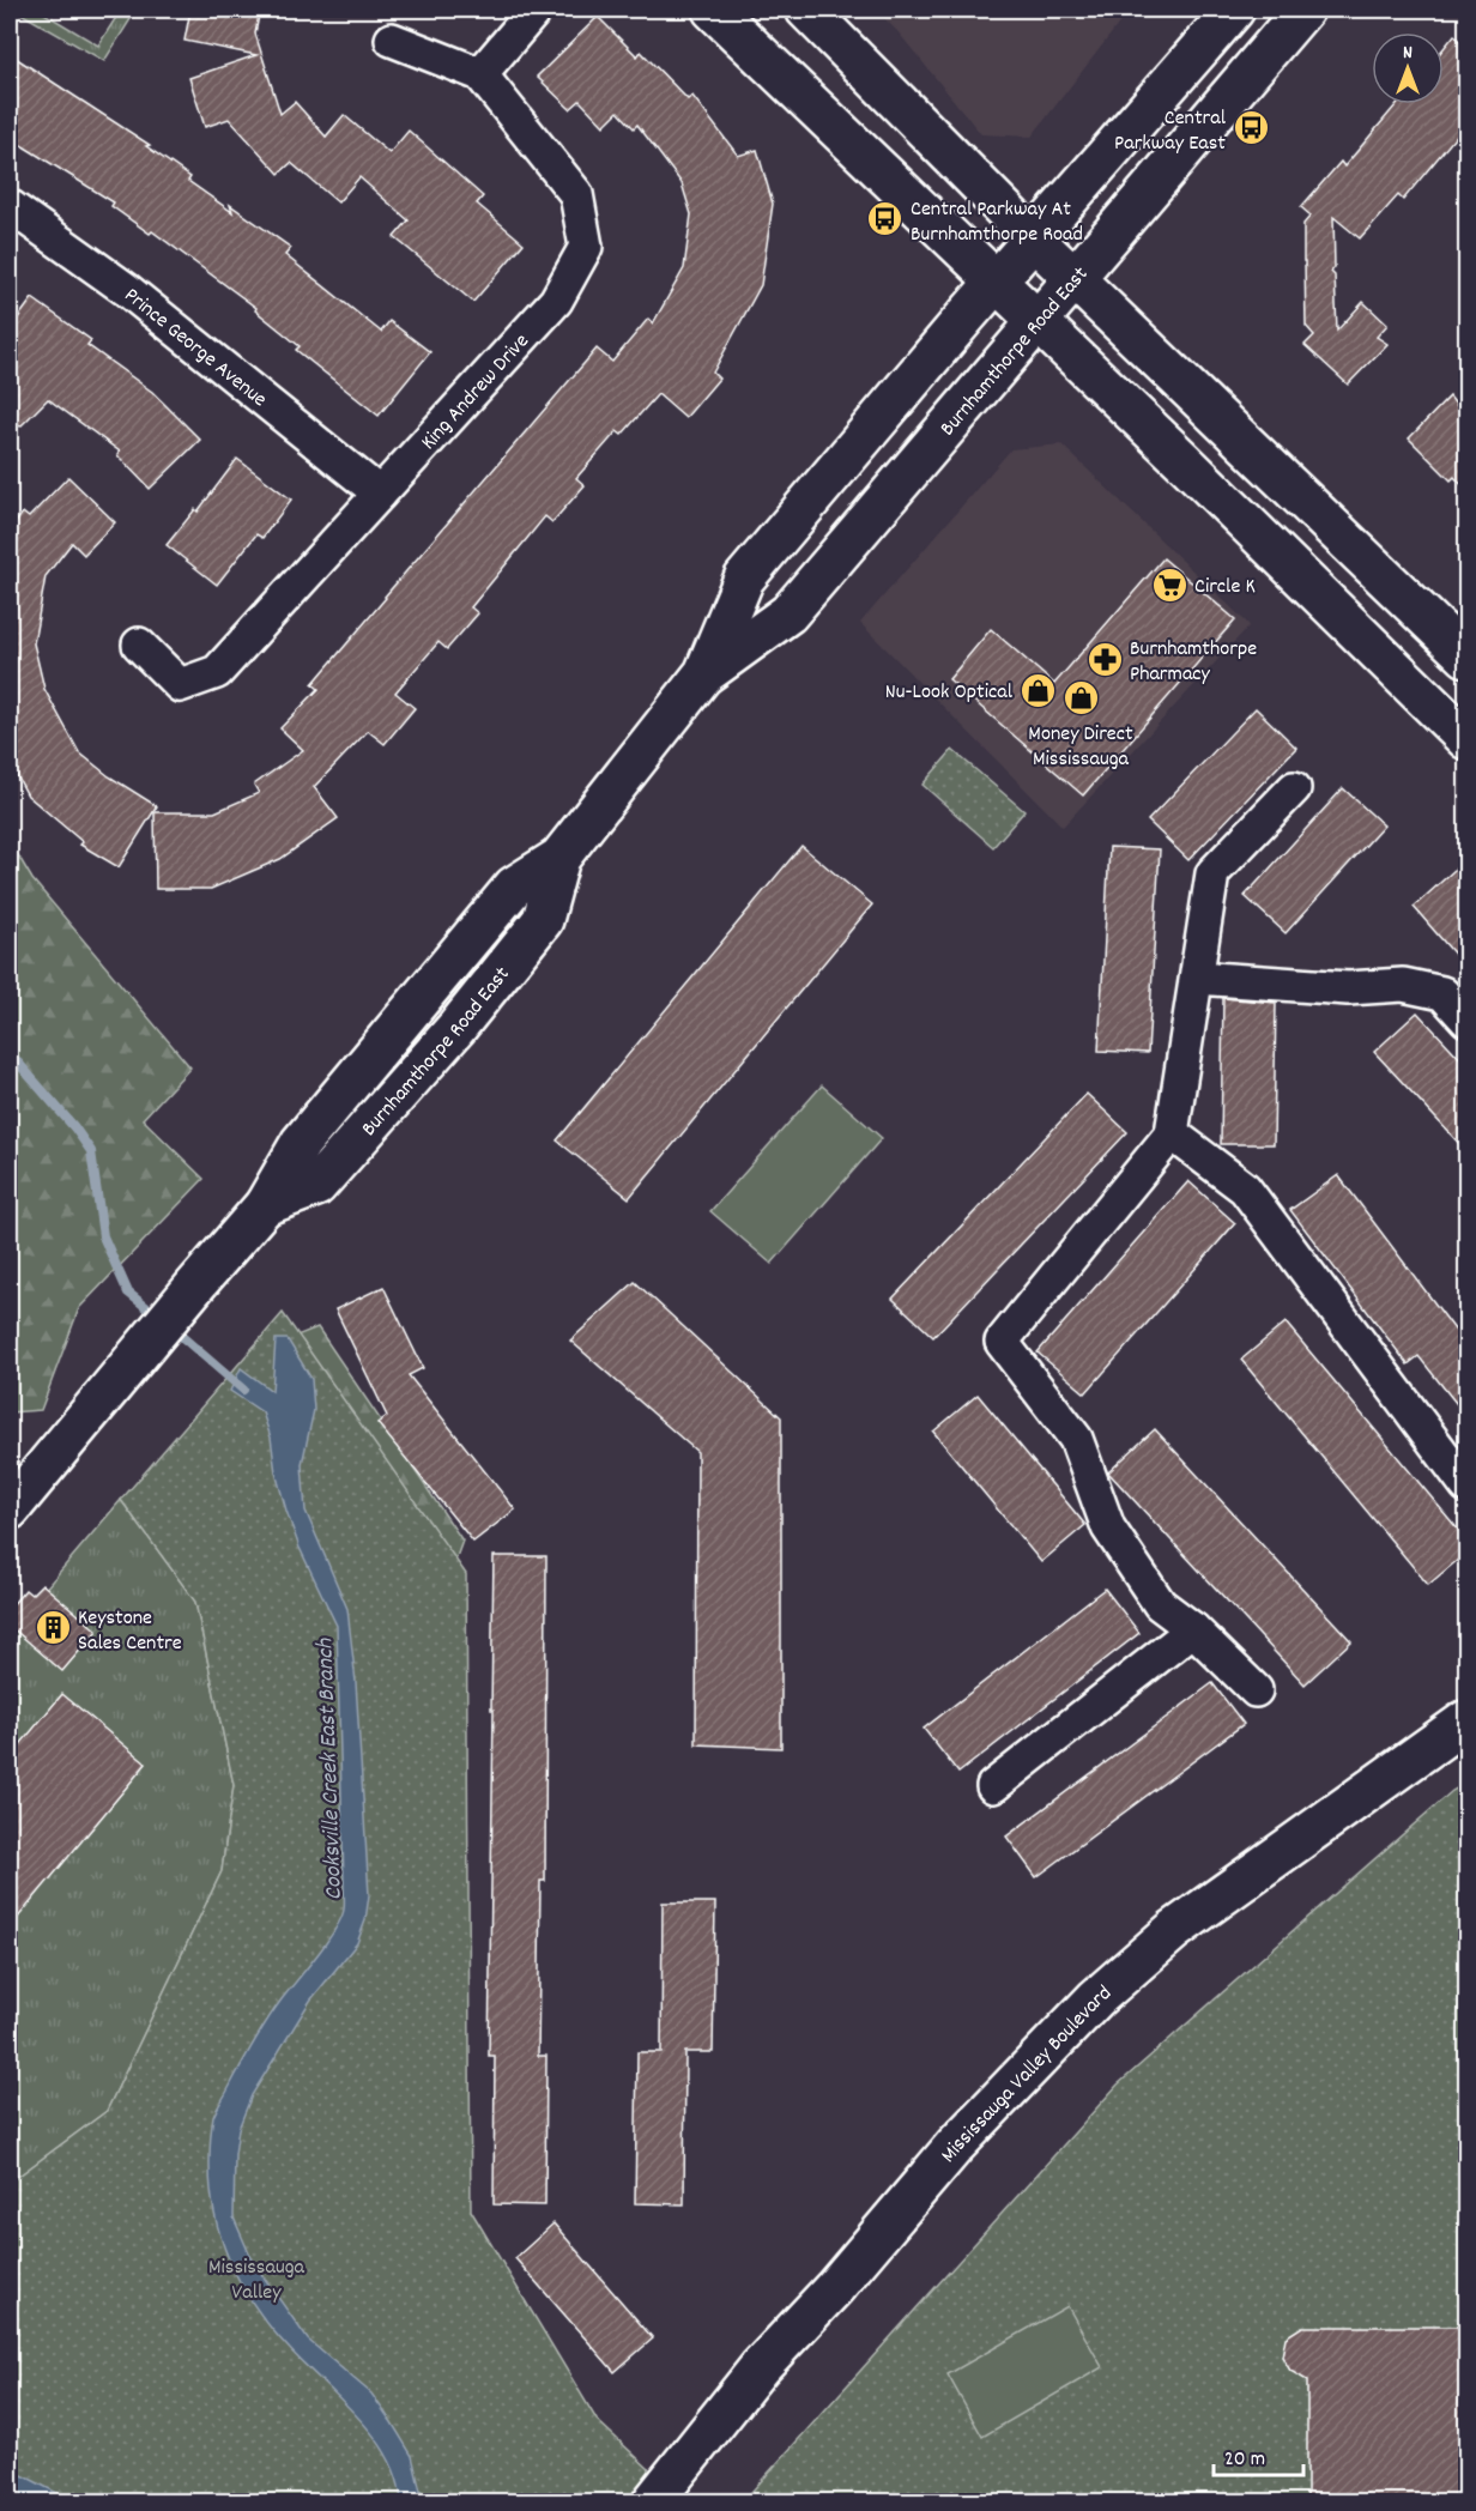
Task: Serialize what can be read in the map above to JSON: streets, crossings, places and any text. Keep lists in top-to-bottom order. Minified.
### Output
{"streets":{"street":["Prince George Avenue","Burnhamthorpe Road East","King Andrew Drive","Mississauga Valley Boulevard"]},"crossings":[["Prince George Avenue","King Andrew Drive"]],"water":["Cooksville Creek East Branch"],"parks":["Mississauga Valley"],"places":{"bus stop":["Central Parkway East","Central Parkway At Burnhamthorpe Road"],"supermarket":["Circle K"],"pharmacy":["Burnhamthorpe Pharmacy"],"shop":["Nu-Look Optical","Money Direct Mississauga"],"building":["Keystone Sales Centre"]},"scale_bar":"20 m","north":"top"}
